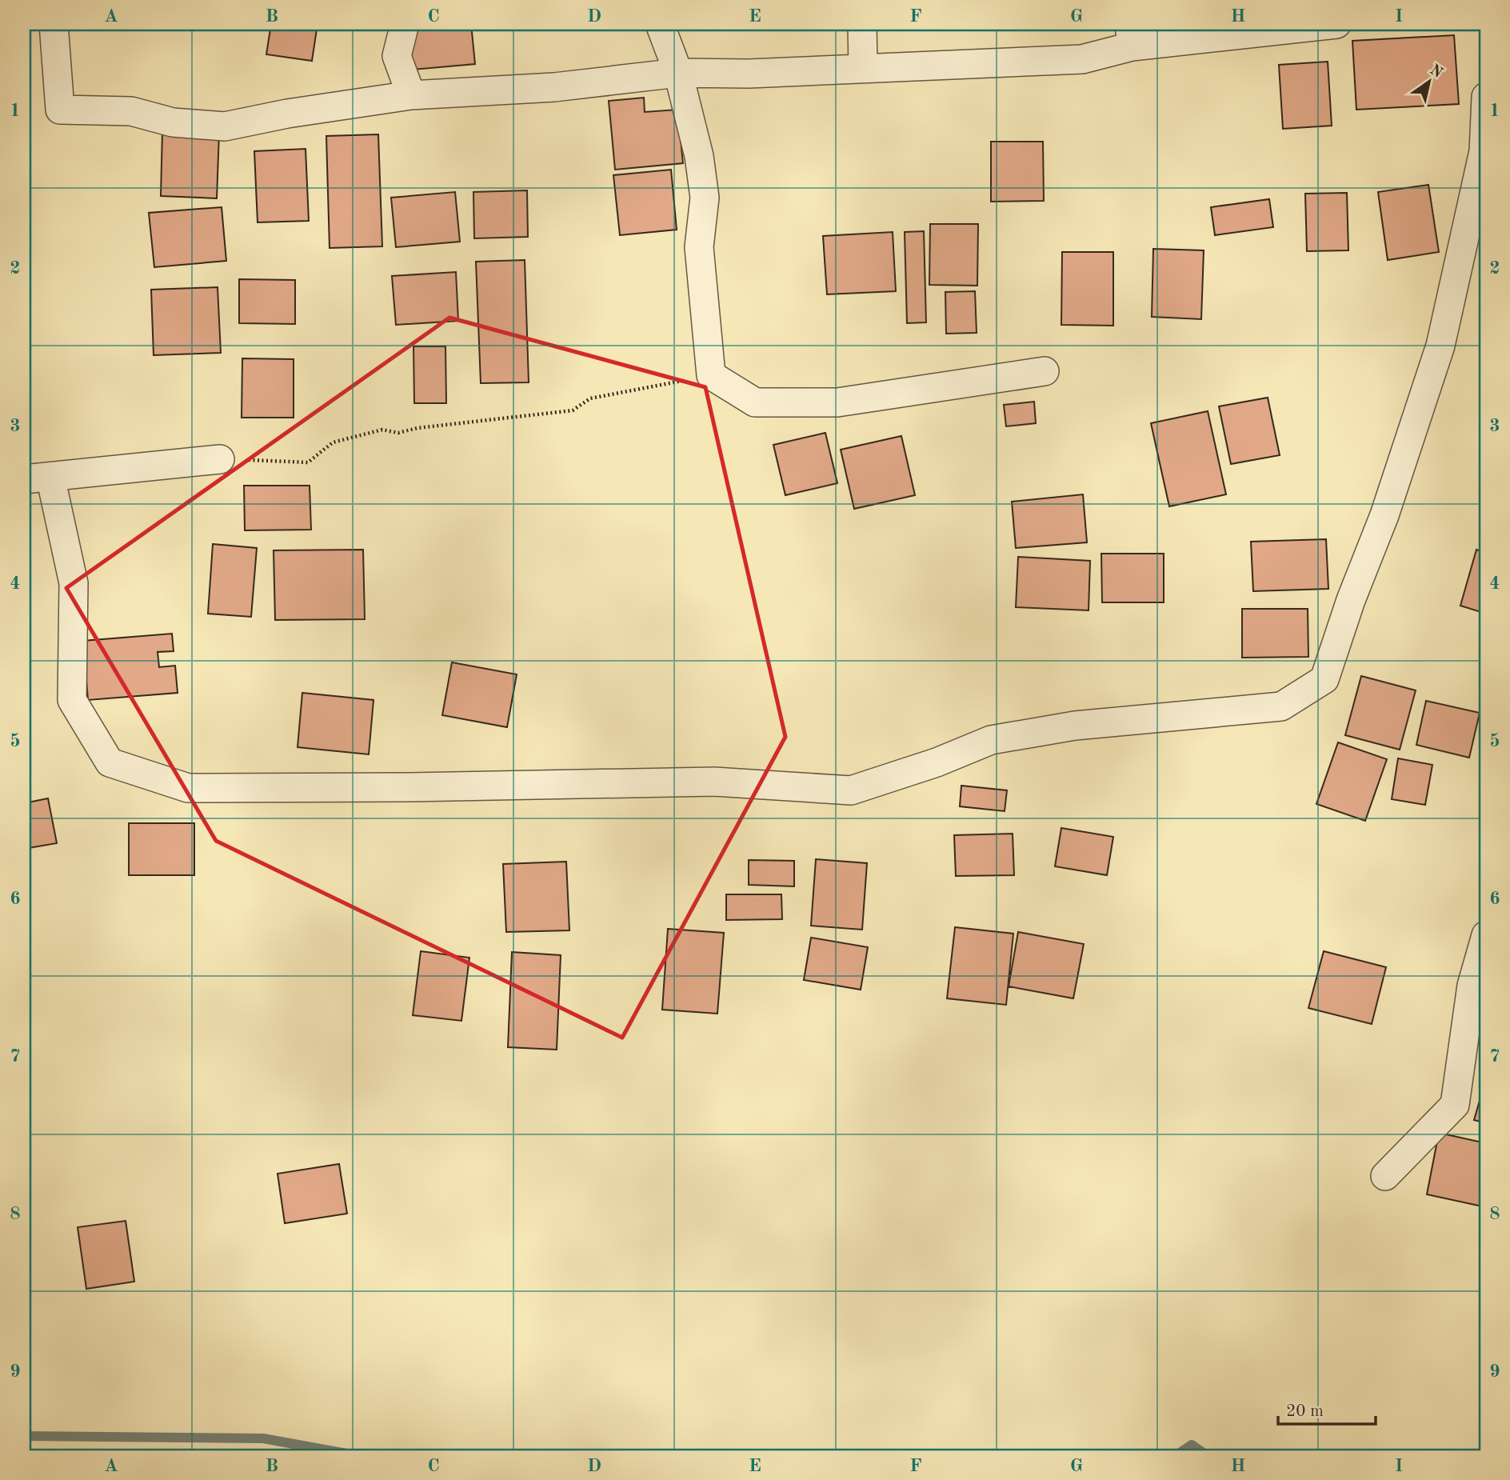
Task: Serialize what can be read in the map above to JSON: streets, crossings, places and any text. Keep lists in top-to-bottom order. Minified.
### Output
{"scale_bar":"20 m","north":"top right","grid":{"columns":["A","B","C","D","E","F","G","H","I"],"rows":["1","2","3","4","5","6","7","8","9"]}}
